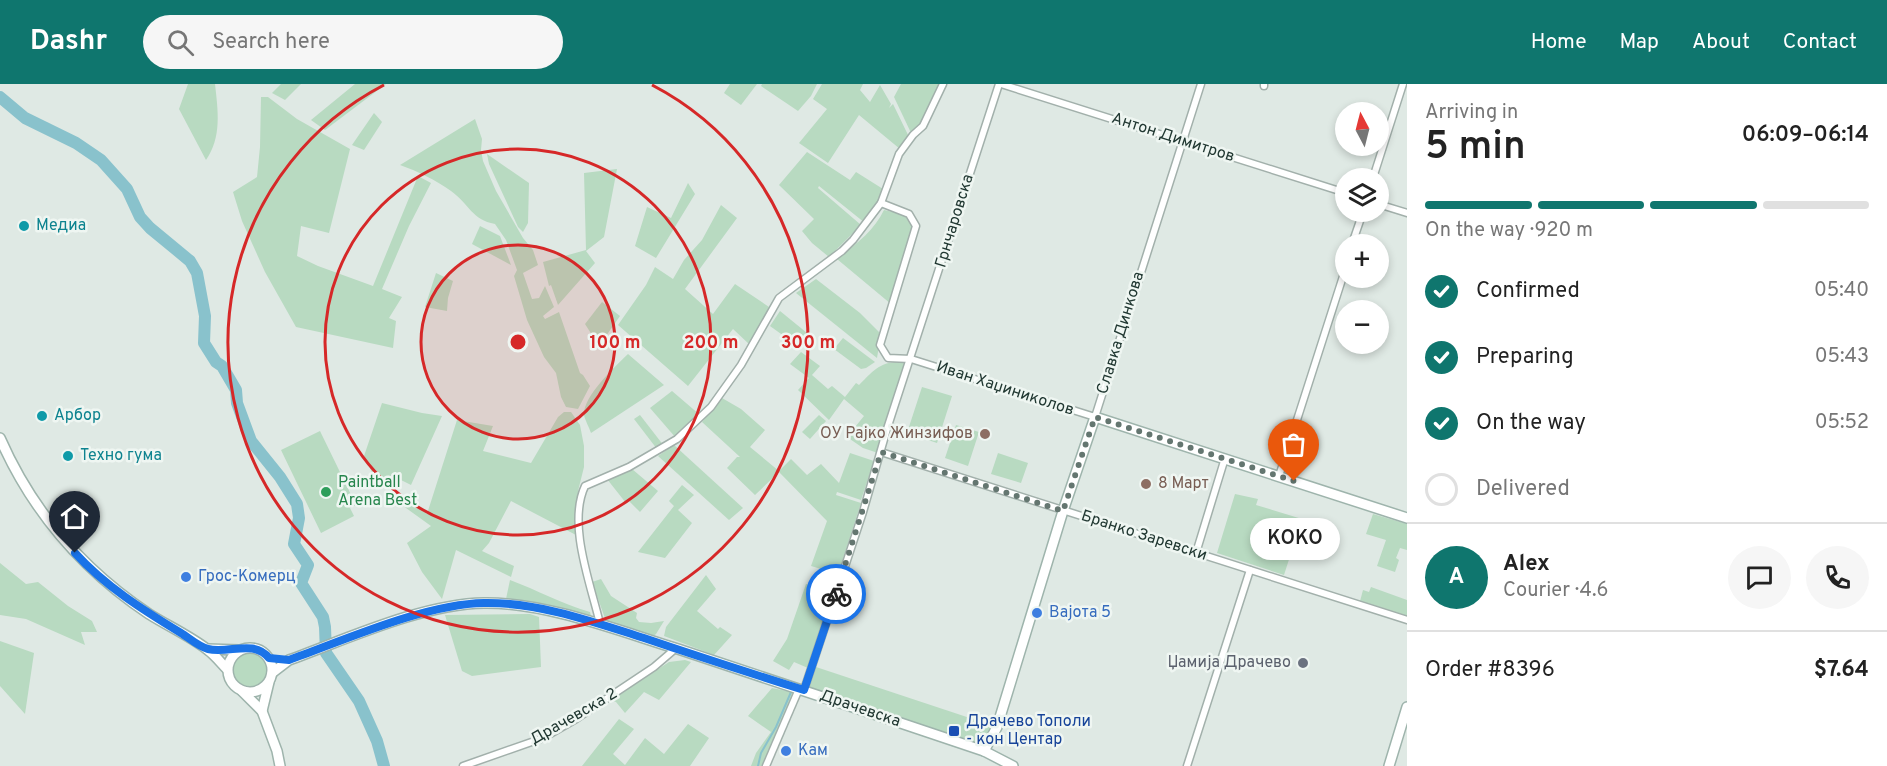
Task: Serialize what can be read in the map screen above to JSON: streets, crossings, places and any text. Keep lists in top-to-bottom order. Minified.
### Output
{"streets":{"main road":["Славка Динкова","Иван Хаџиниколов","Драчевска"],"street":["Антон Димитров","Грнчаровска","Бранко Заревски","Драчевска 2"]},"crossings":[["Антон Димитров","Грнчаровска"],["Антон Димитров","Славка Динкова"],["Грнчаровска","Иван Хаџиниколов"],["Грнчаровска","Бранко Заревски"],["Грнчаровска","Драчевска"],["Славка Динкова","Иван Хаџиниколов"],["Славка Динкова","Бранко Заревски"],["Славка Динкова","Драчевска"],["Драчевска","Драчевска 2"]],"places":{"other":["Медиа","Арбор","ОУ Рајко Жинзифов","Техно гума","КОКО","8 Март","Paintball Arena Best","Грос-Комерц","Вајота 5","Џамија Драчево","Кам"],"transit":["Драчево Тополи - кон Центар"]},"north":"top","page":{"header":"Dashr","search":"Search here","nav":["Home","Map","About","Contact"],"heading":["5 min","Arriving in","06:09–06:14"],"panel":["Alex","Courier · 4.6","Order #8396","$7.64"],"map_buttons":["+","−"],"bar":"On the way · 920 m","list":[["Confirmed","05:40"],["Preparing","05:43"],["On the way","05:52"],"Delivered"],"bubble":"КОКО","round":"A"},"rings":["100 m","200 m","300 m"]}
